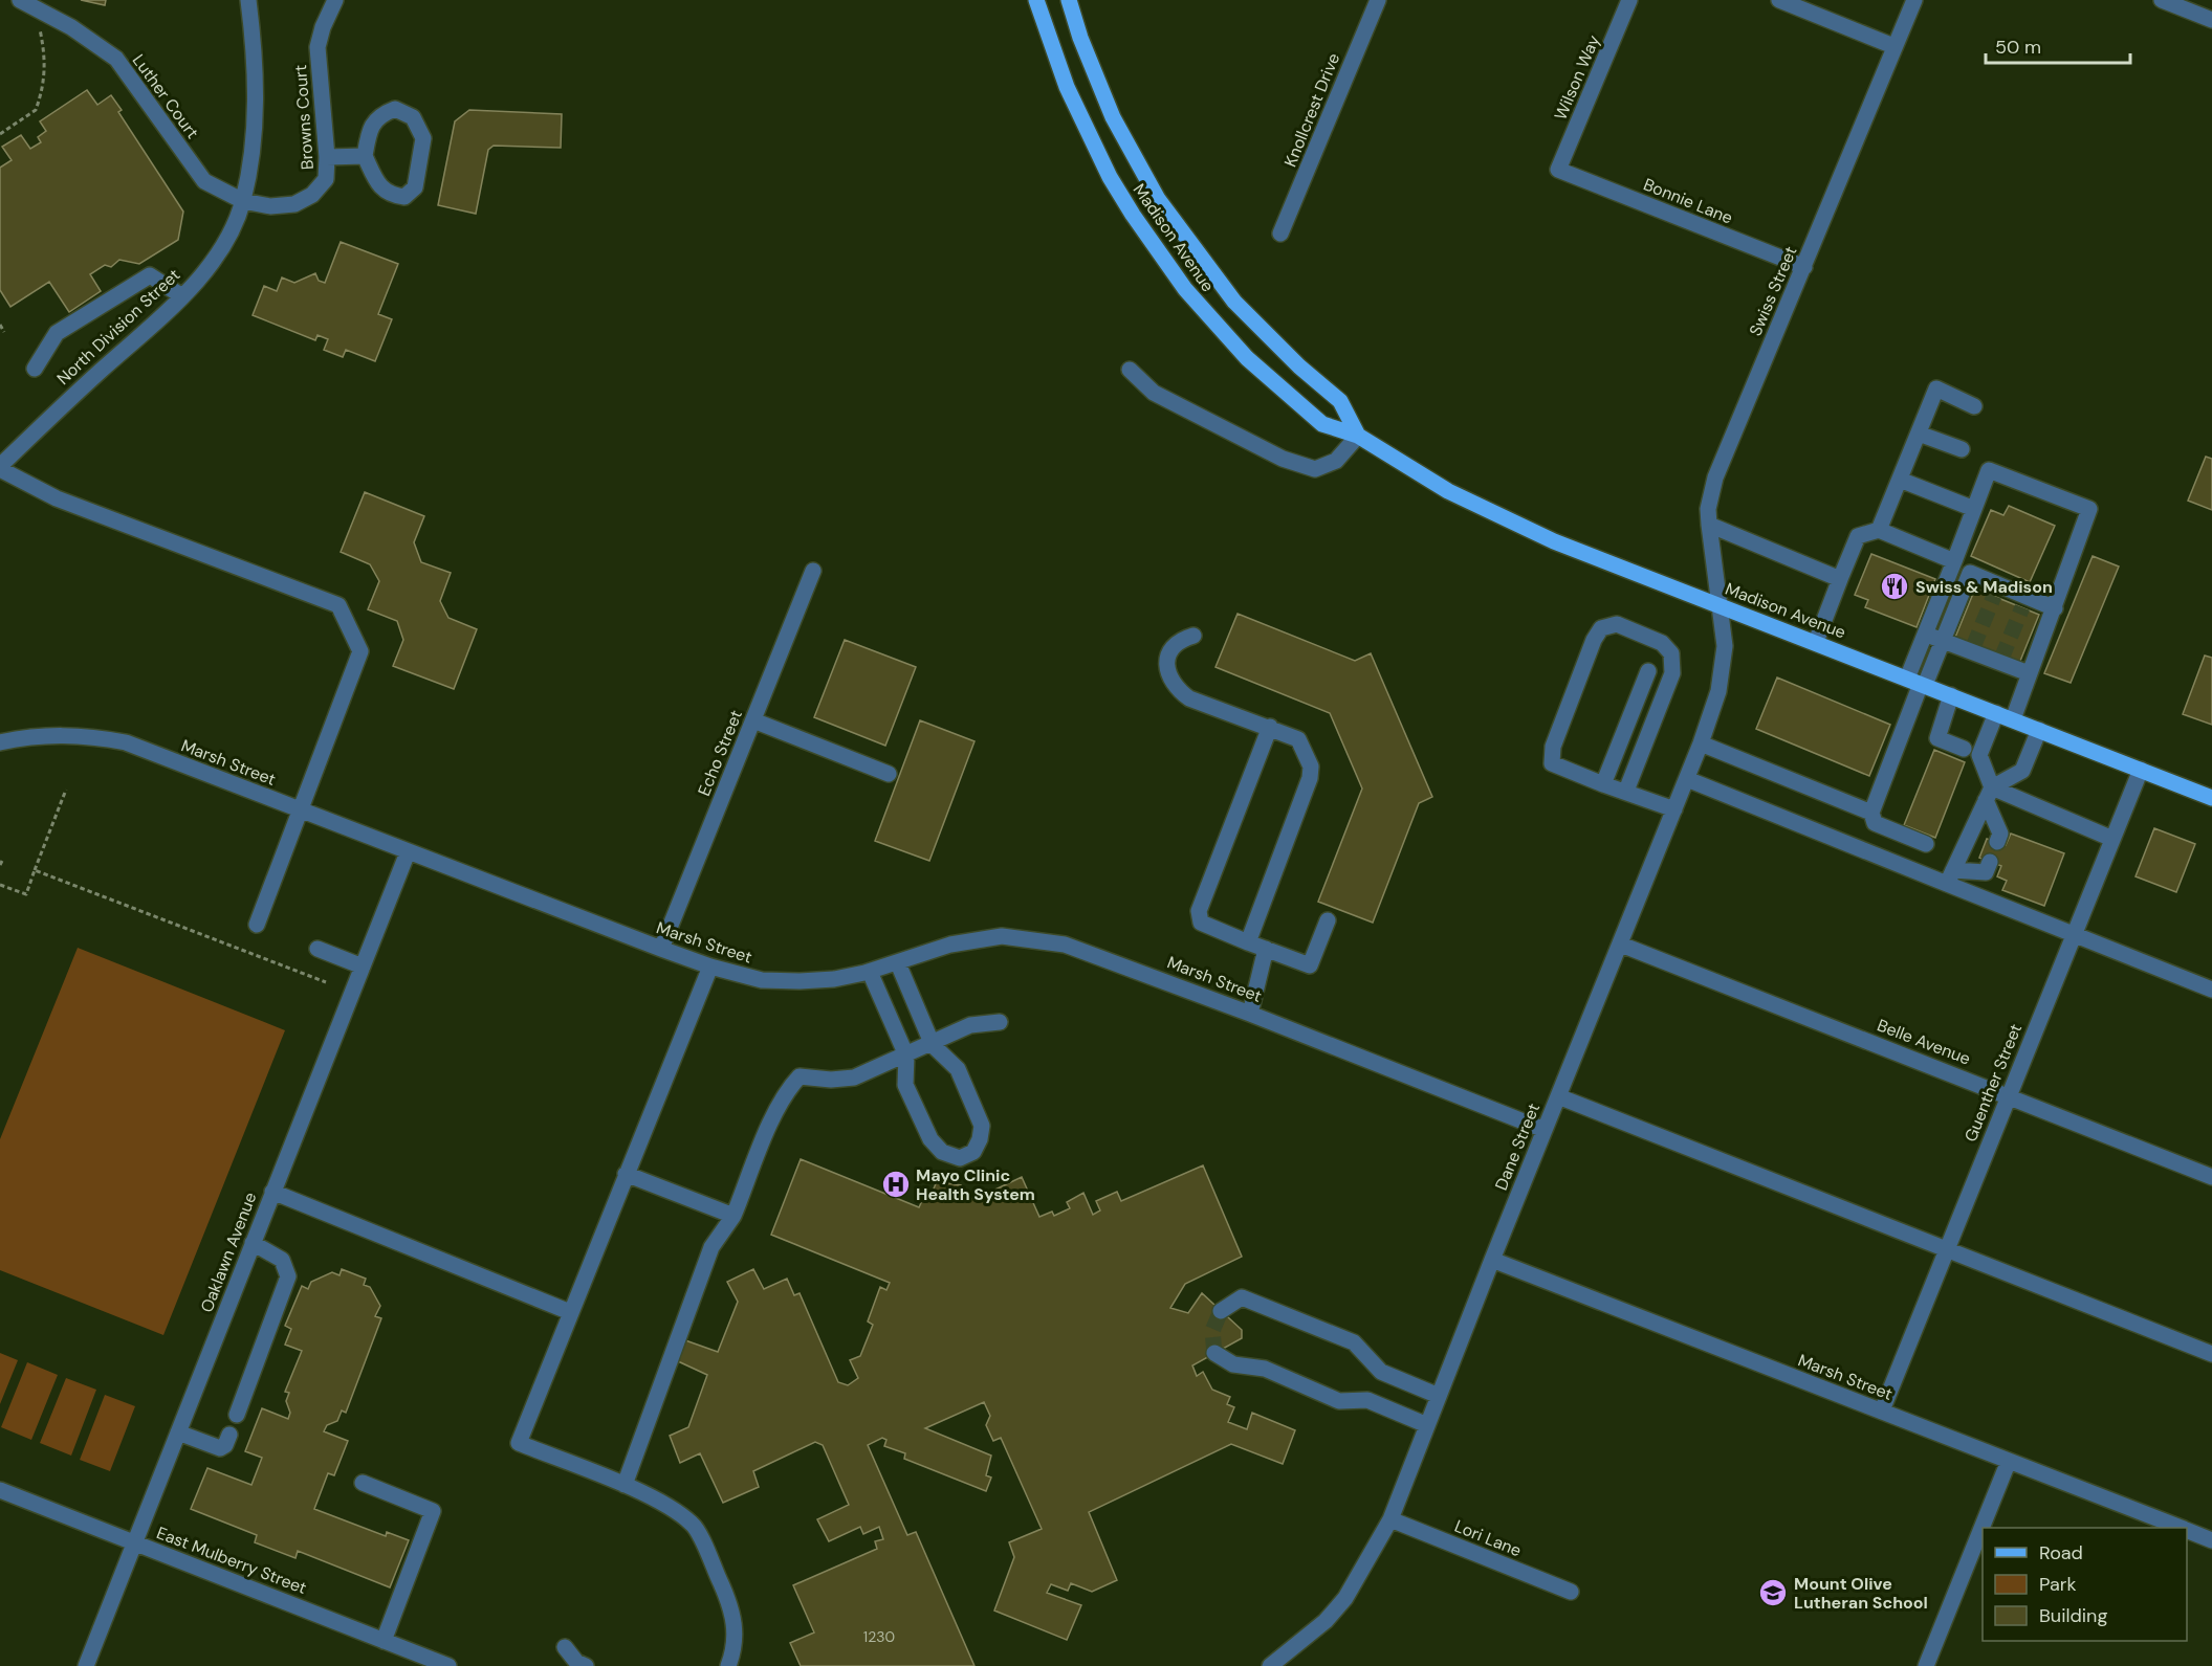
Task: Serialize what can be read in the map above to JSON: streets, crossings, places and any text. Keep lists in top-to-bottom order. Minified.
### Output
{"streets":{"main road":["Madison Avenue"],"street":["Wilson Way","Luther Court","Knollcrest Drive","Browns Court","Bonnie Lane","Swiss Street","North Division Street","Echo Street","Marsh Street","Belle Avenue","Guenther Street","Dane Street","Oaklawn Avenue","Lori Lane","East Mulberry Street"]},"crossings":[["Wilson Way","Bonnie Lane"],["Luther Court","Browns Court"],["Luther Court","North Division Street"],["Browns Court","North Division Street"],["Bonnie Lane","Swiss Street"],["Madison Avenue","Swiss Street"],["Madison Avenue","Guenther Street"],["Madison Avenue","Dane Street"],["Swiss Street","Dane Street"],["Echo Street","Marsh Street"],["Marsh Street","Guenther Street"],["Marsh Street","Dane Street"],["Marsh Street","Oaklawn Avenue"],["Belle Avenue","Guenther Street"],["Belle Avenue","Dane Street"],["Dane Street","Lori Lane"],["Oaklawn Avenue","East Mulberry Street"]],"places":{"restaurant":["Swiss & Madison"],"hospital":["Mayo Clinic Health System"],"school or university":["Mount Olive Lutheran School"]},"house_numbers":["1230"],"legend":["Road","Park","Building"],"scale_bar":"50 m"}
